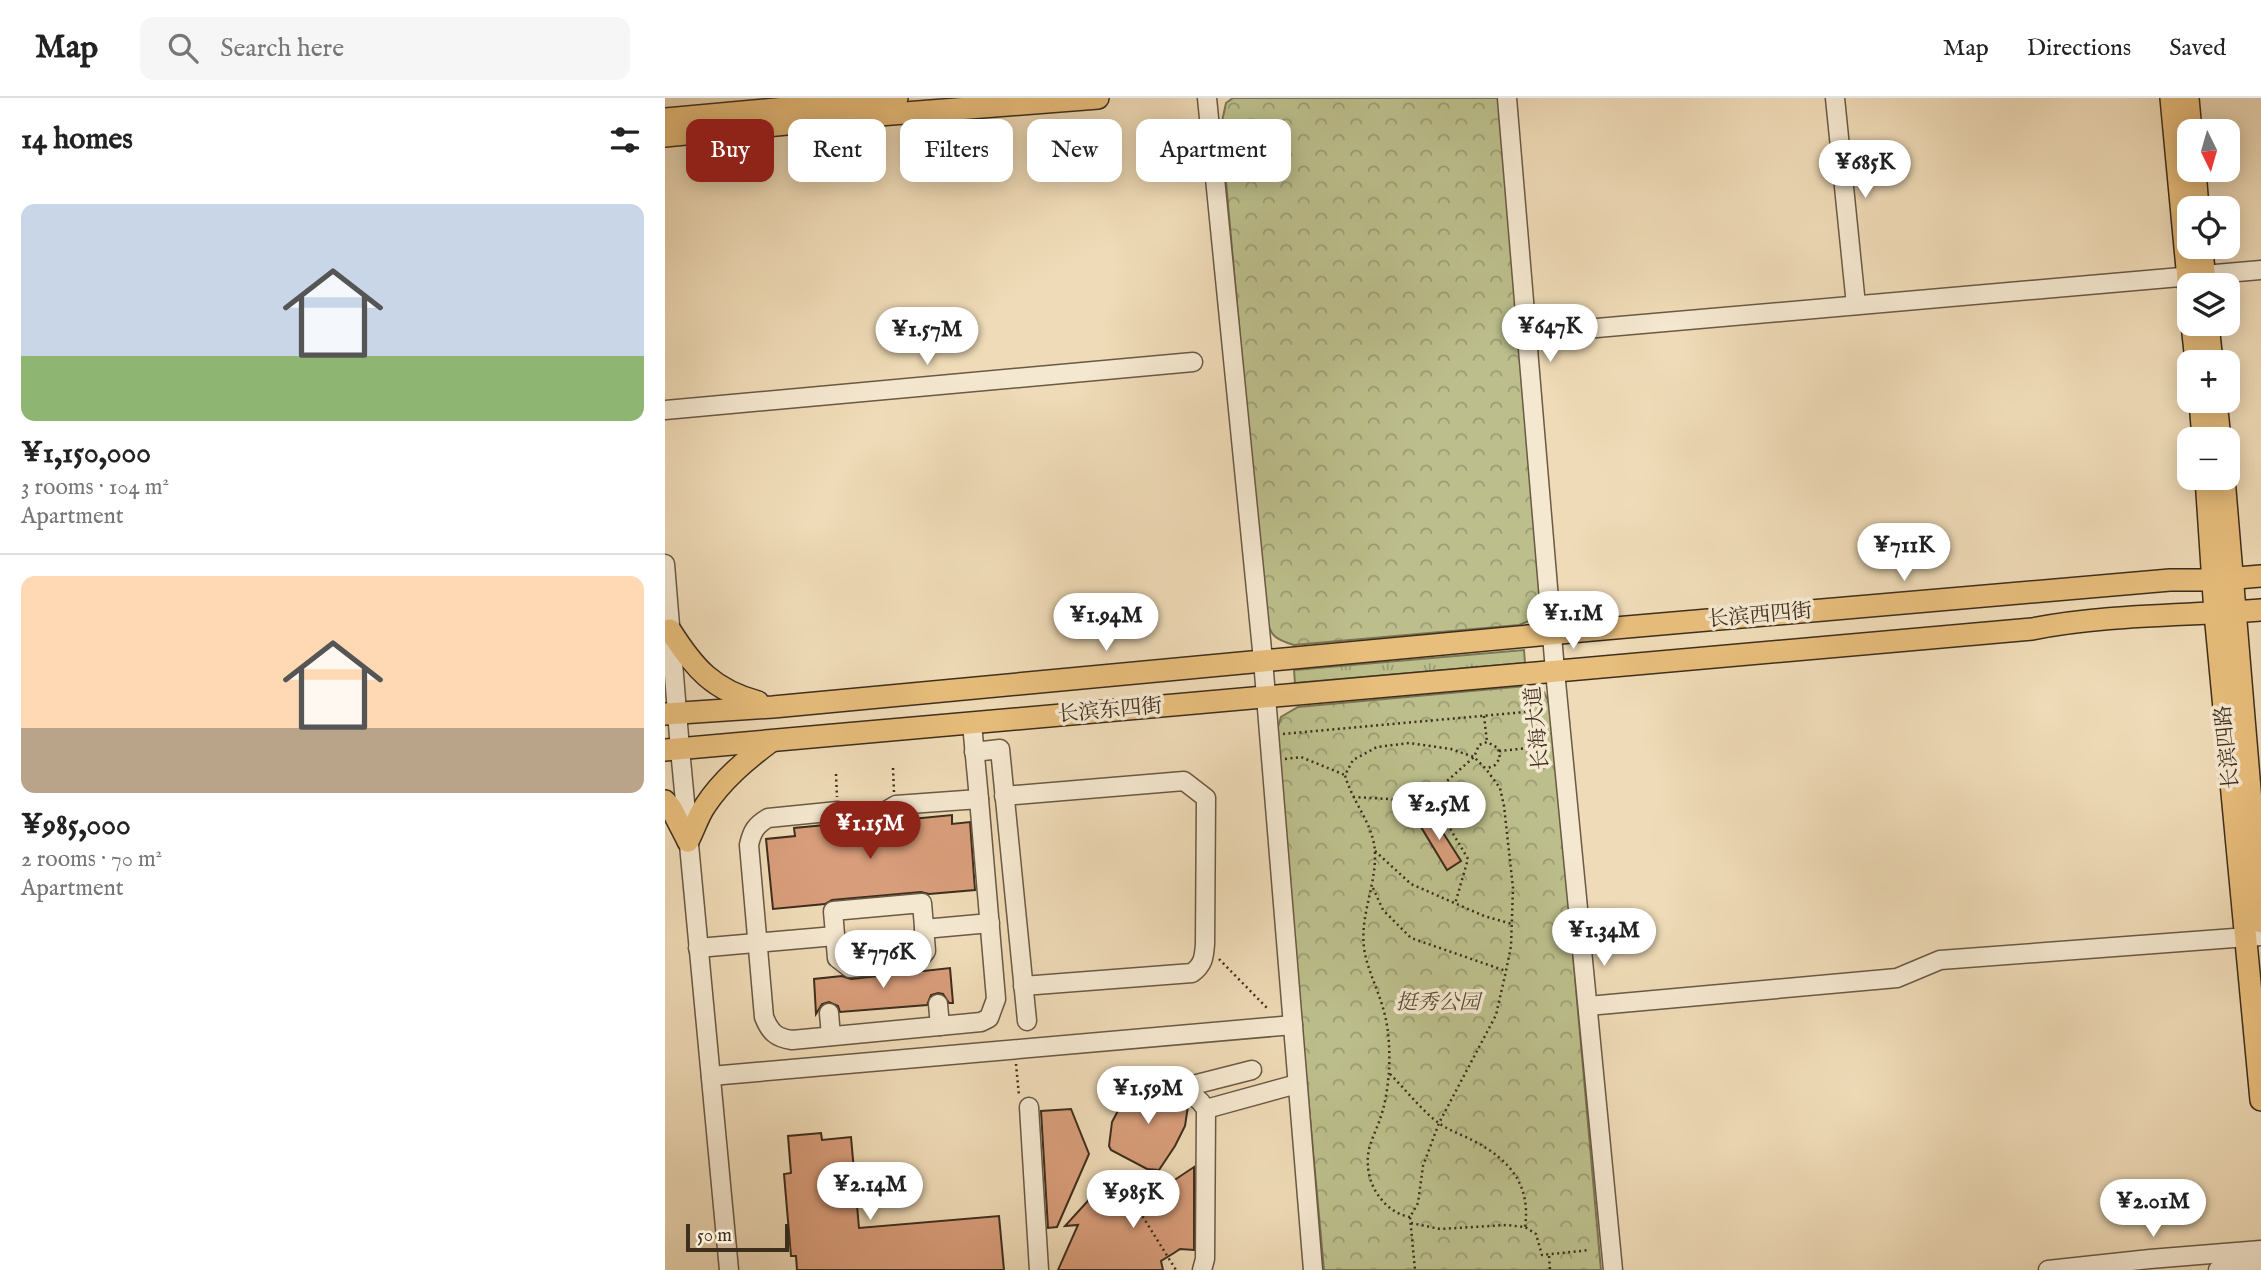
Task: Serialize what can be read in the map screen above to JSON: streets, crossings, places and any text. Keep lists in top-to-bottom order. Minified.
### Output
{"streets":{"main road":["长滨西四街","长滨东四街","长滨四路"],"street":["长海大道"]},"crossings":[["长滨西四街","长滨东四街"],["长滨西四街","长海大道"],["长滨西四街","长滨四路"],["长滨东四街","长海大道"]],"parks":["挺秀公园"],"scale_bar":"50 m","north":"bottom","page":{"header":"Map","search":"Search here","nav":["Map","Directions","Saved"],"heading":"14 homes","map_buttons":["+","−"],"chip":["Buy","Rent","Filters","New","Apartment"],"price":["¥685K","¥647K","¥1.57M","¥711K","¥1.1M","¥1.94M","¥2.5M","¥1.15M","¥1.34M","¥776K","¥1.59M","¥2.14M","¥985K","¥2.01M"],"list":[{"name":"¥1,150,000","note":"3 rooms · 104 m² · Apartment"},{"name":"¥985,000","note":"2 rooms · 70 m² · Apartment"}],"scale":"50 m"}}
